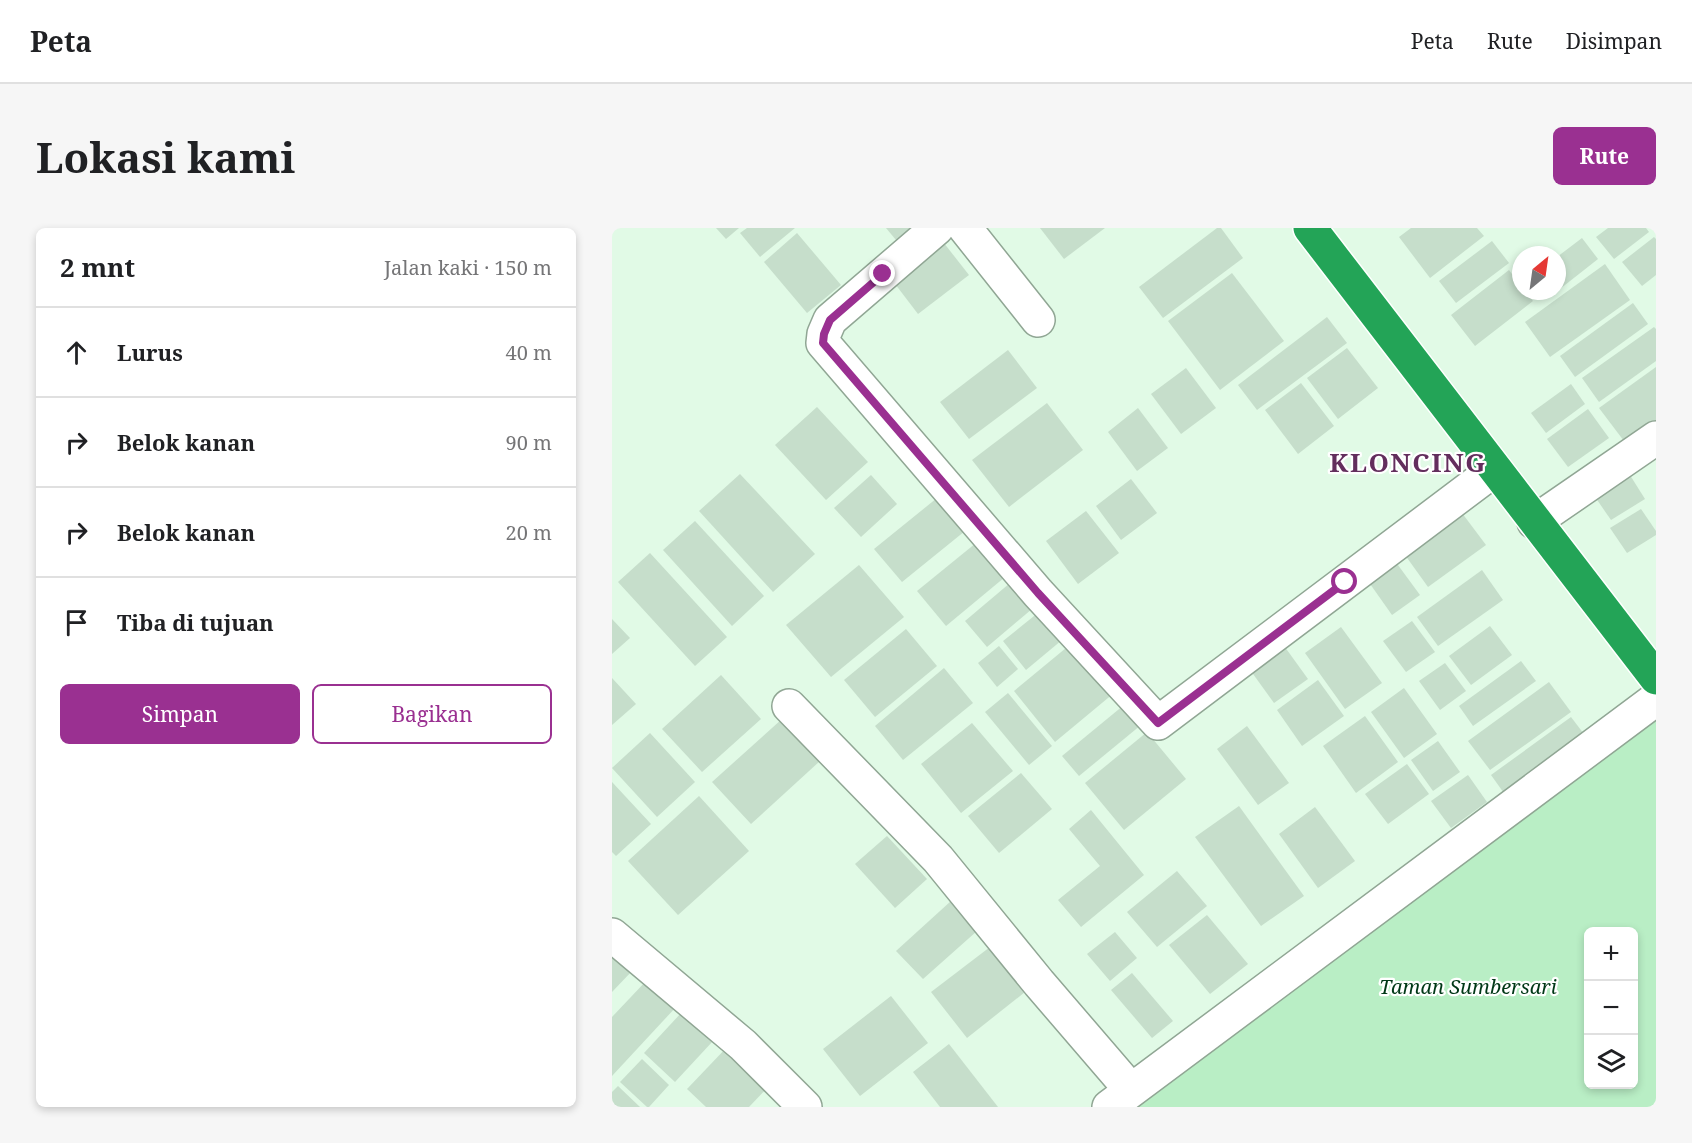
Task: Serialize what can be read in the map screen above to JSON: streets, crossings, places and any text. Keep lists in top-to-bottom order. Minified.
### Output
{"districts":["KLONCING"],"parks":["Taman Sumbersari"],"north":"top right","page":{"header":"Peta","nav":["Peta","Rute","Disimpan"],"buttons":["Rute",["Simpan","Bagikan"]],"title":"Lokasi kami","heading":["2 mnt","Jalan kaki · 150 m"],"list":[["Lurus","40 m"],["Belok kanan","90 m"],["Belok kanan","20 m"],"Tiba di tujuan"],"map_buttons":["+","−"]}}
